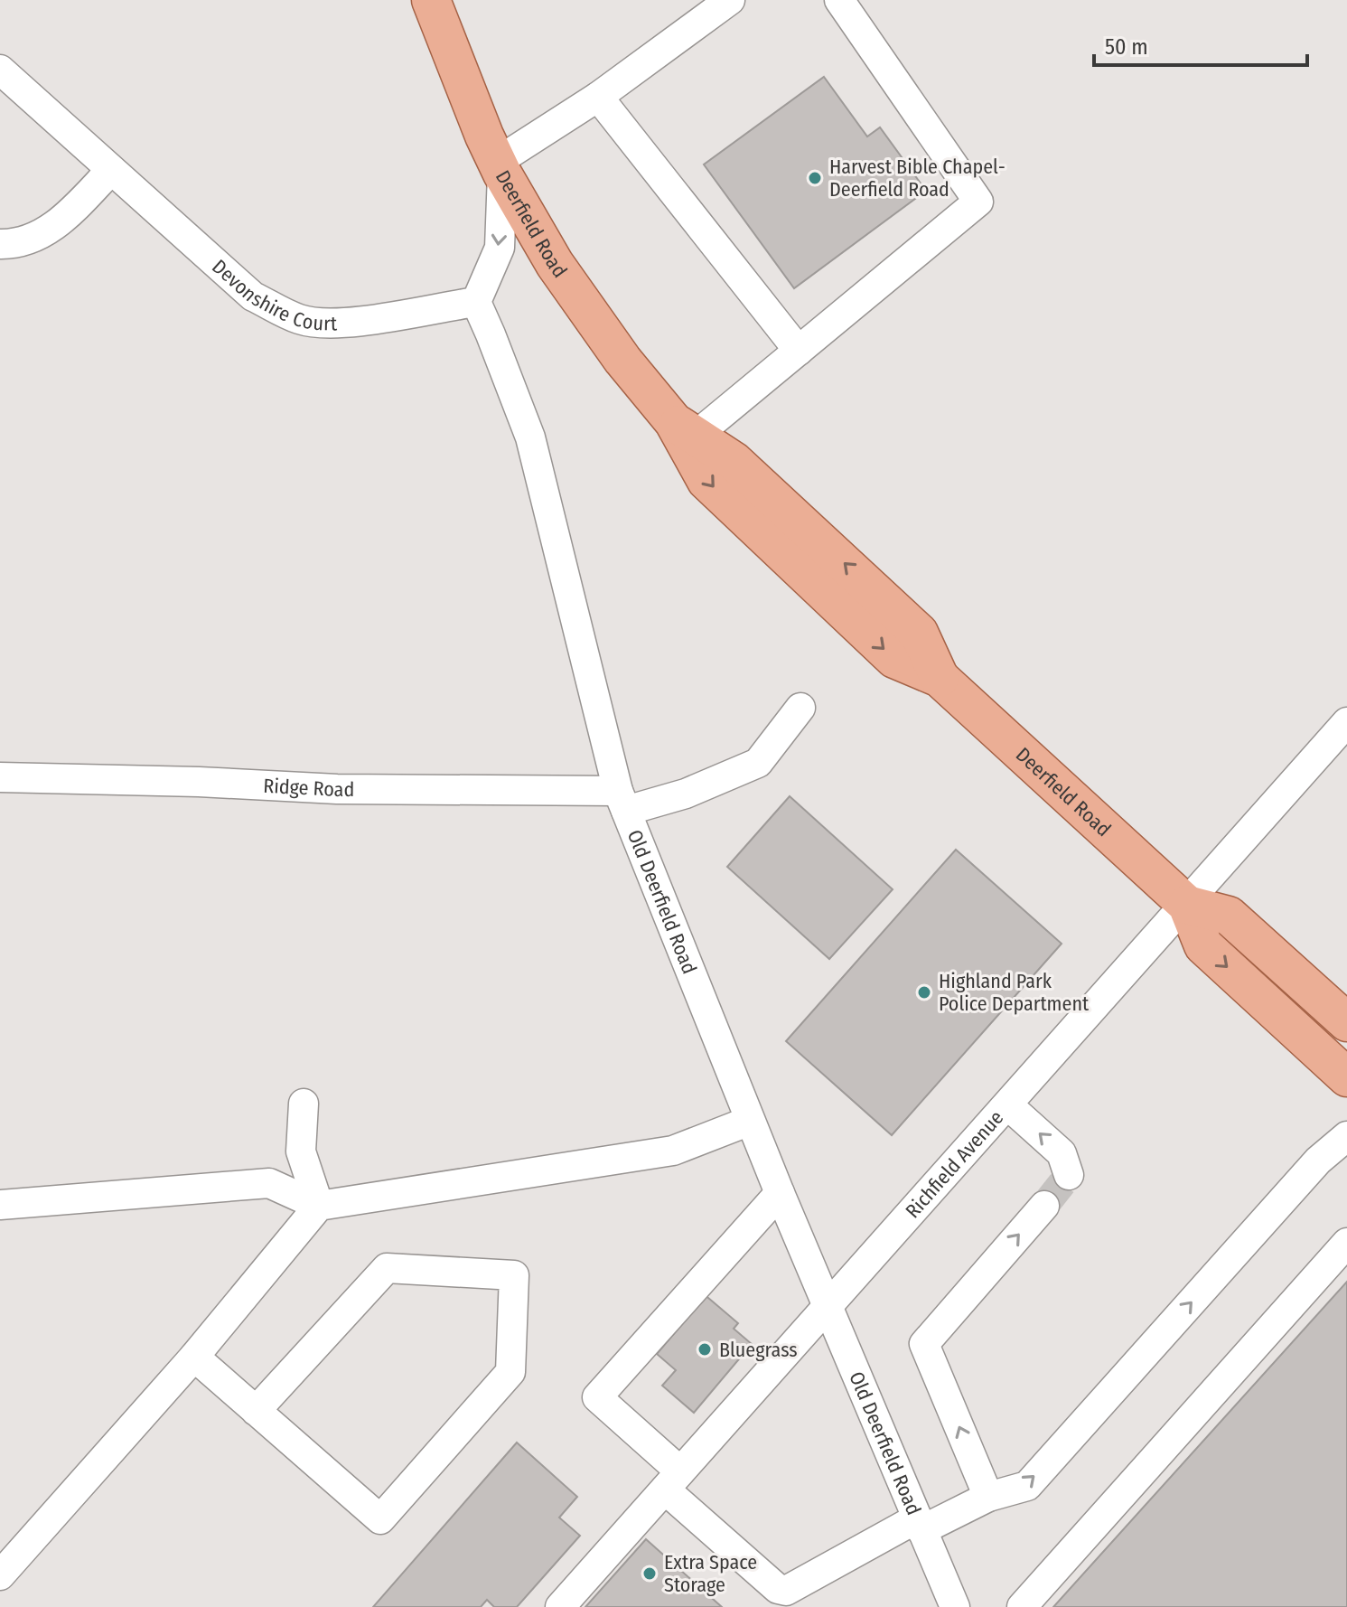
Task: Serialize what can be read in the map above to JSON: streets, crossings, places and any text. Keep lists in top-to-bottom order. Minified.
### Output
{"streets":{"main road":["Deerfield Road"],"street":["Devonshire Court","Ridge Road","Old Deerfield Road","Richfield Avenue"]},"crossings":[["Deerfield Road","Richfield Avenue"],["Devonshire Court","Old Deerfield Road"],["Ridge Road","Old Deerfield Road"],["Old Deerfield Road","Richfield Avenue"]],"places":["Harvest Bible Chapel- Deerfield Road","Highland Park Police Department","Bluegrass","Extra Space Storage"],"scale_bar":"50 m"}
